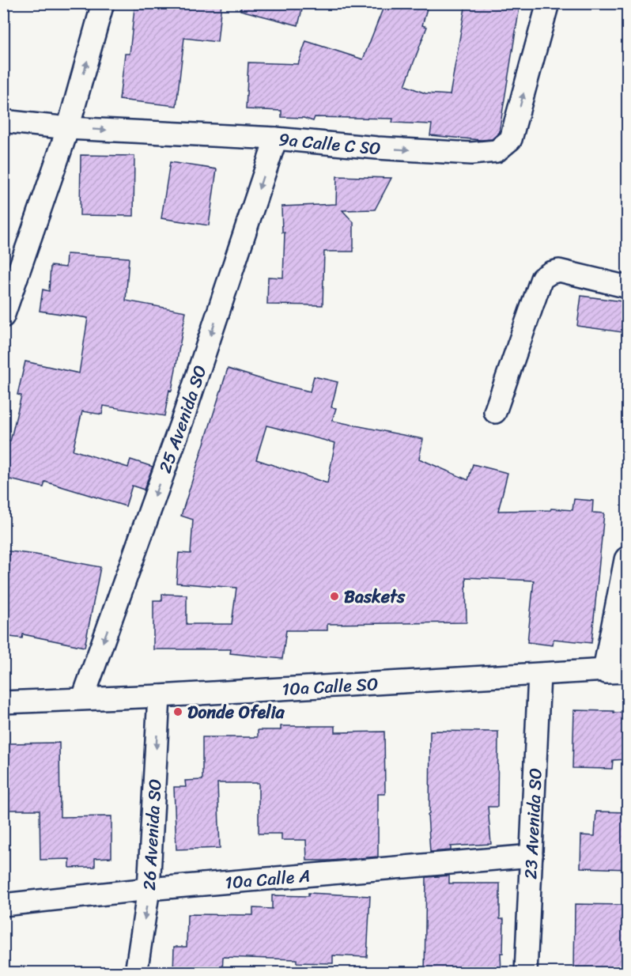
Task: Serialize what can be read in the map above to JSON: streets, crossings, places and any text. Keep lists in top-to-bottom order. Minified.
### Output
{"streets":{"street":["9a Calle C SO","25 Avenida SO","10a Calle SO","23 Avenida SO","26 Avenida SO","10a Calle A"]},"crossings":[["9a Calle C SO","25 Avenida SO"],["25 Avenida SO","10a Calle SO"],["10a Calle SO","23 Avenida SO"],["10a Calle SO","26 Avenida SO"],["23 Avenida SO","10a Calle A"],["26 Avenida SO","10a Calle A"]],"one_way":["9a Calle C SO","25 Avenida SO","26 Avenida SO"],"places":["Baskets","Donde Ofelia"]}
